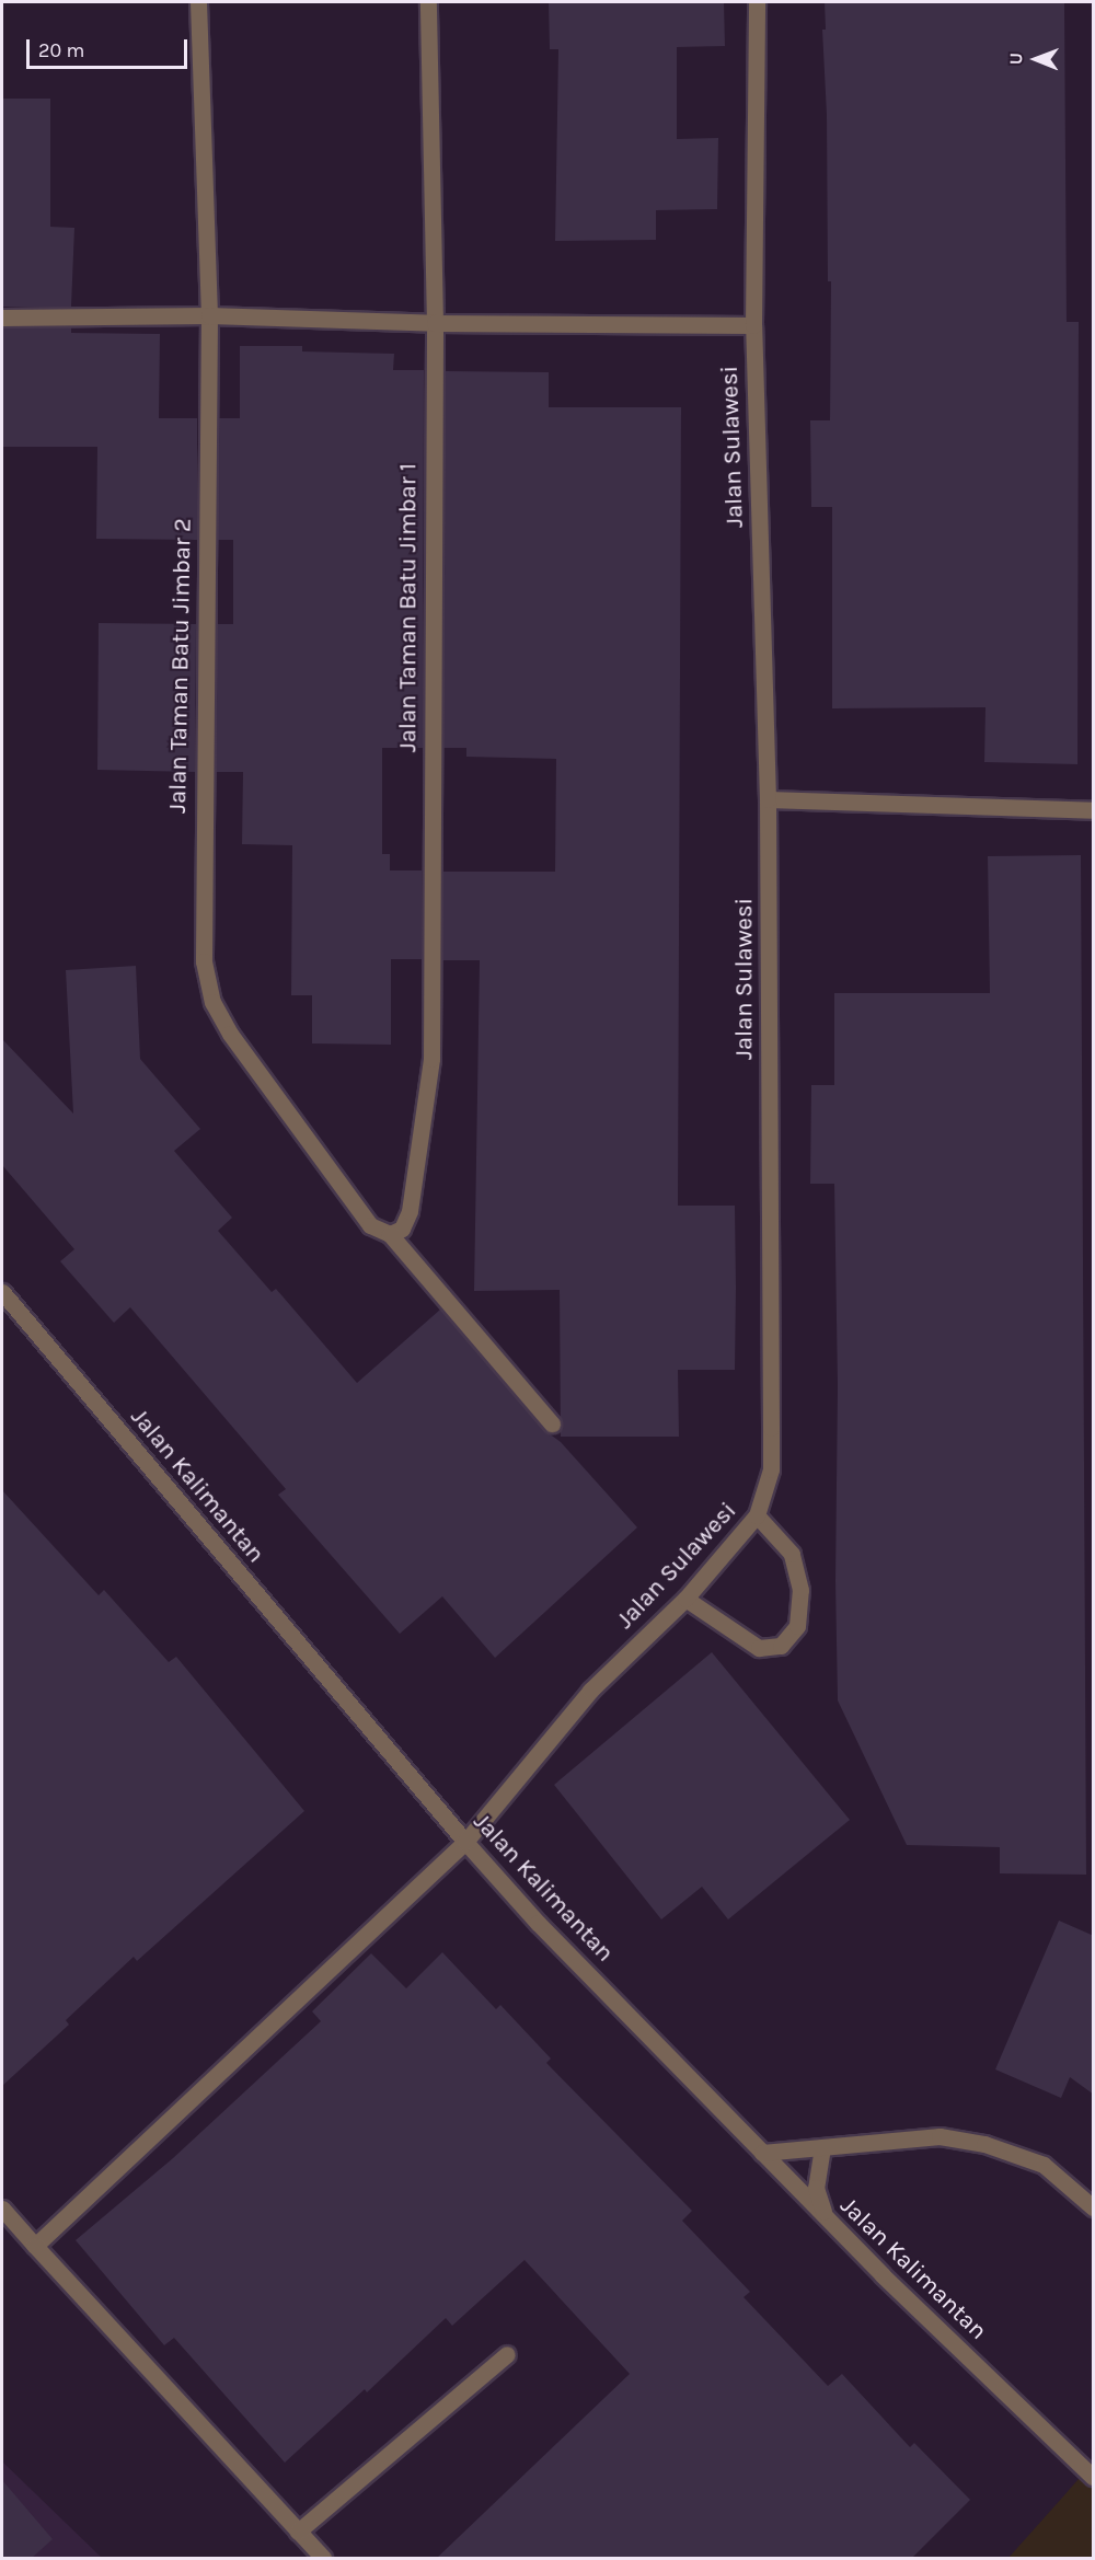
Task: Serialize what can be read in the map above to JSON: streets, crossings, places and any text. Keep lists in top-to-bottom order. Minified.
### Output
{"streets":{"street":["Jalan Sulawesi","Jalan Taman Batu Jimbar 1","Jalan Taman Batu Jimbar 2","Jalan Kalimantan"]},"crossings":[["Jalan Sulawesi","Jalan Kalimantan"],["Jalan Taman Batu Jimbar 1","Jalan Taman Batu Jimbar 2"]],"scale_bar":"20 m","north":"left"}
